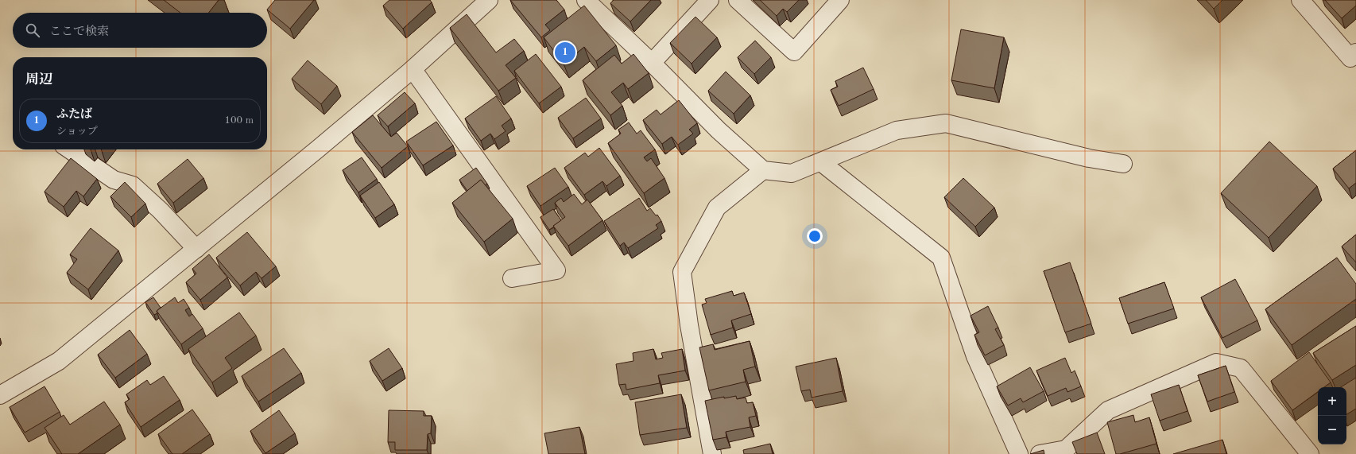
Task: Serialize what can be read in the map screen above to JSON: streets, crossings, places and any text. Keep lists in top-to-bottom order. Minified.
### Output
{"page":{"search":"ここで検索","pins":"1","heading":"周辺","list":[{"mark":"1","name":"ふたば","note":"ショップ","value":"100 m"}],"map_buttons":["+","−"]}}
